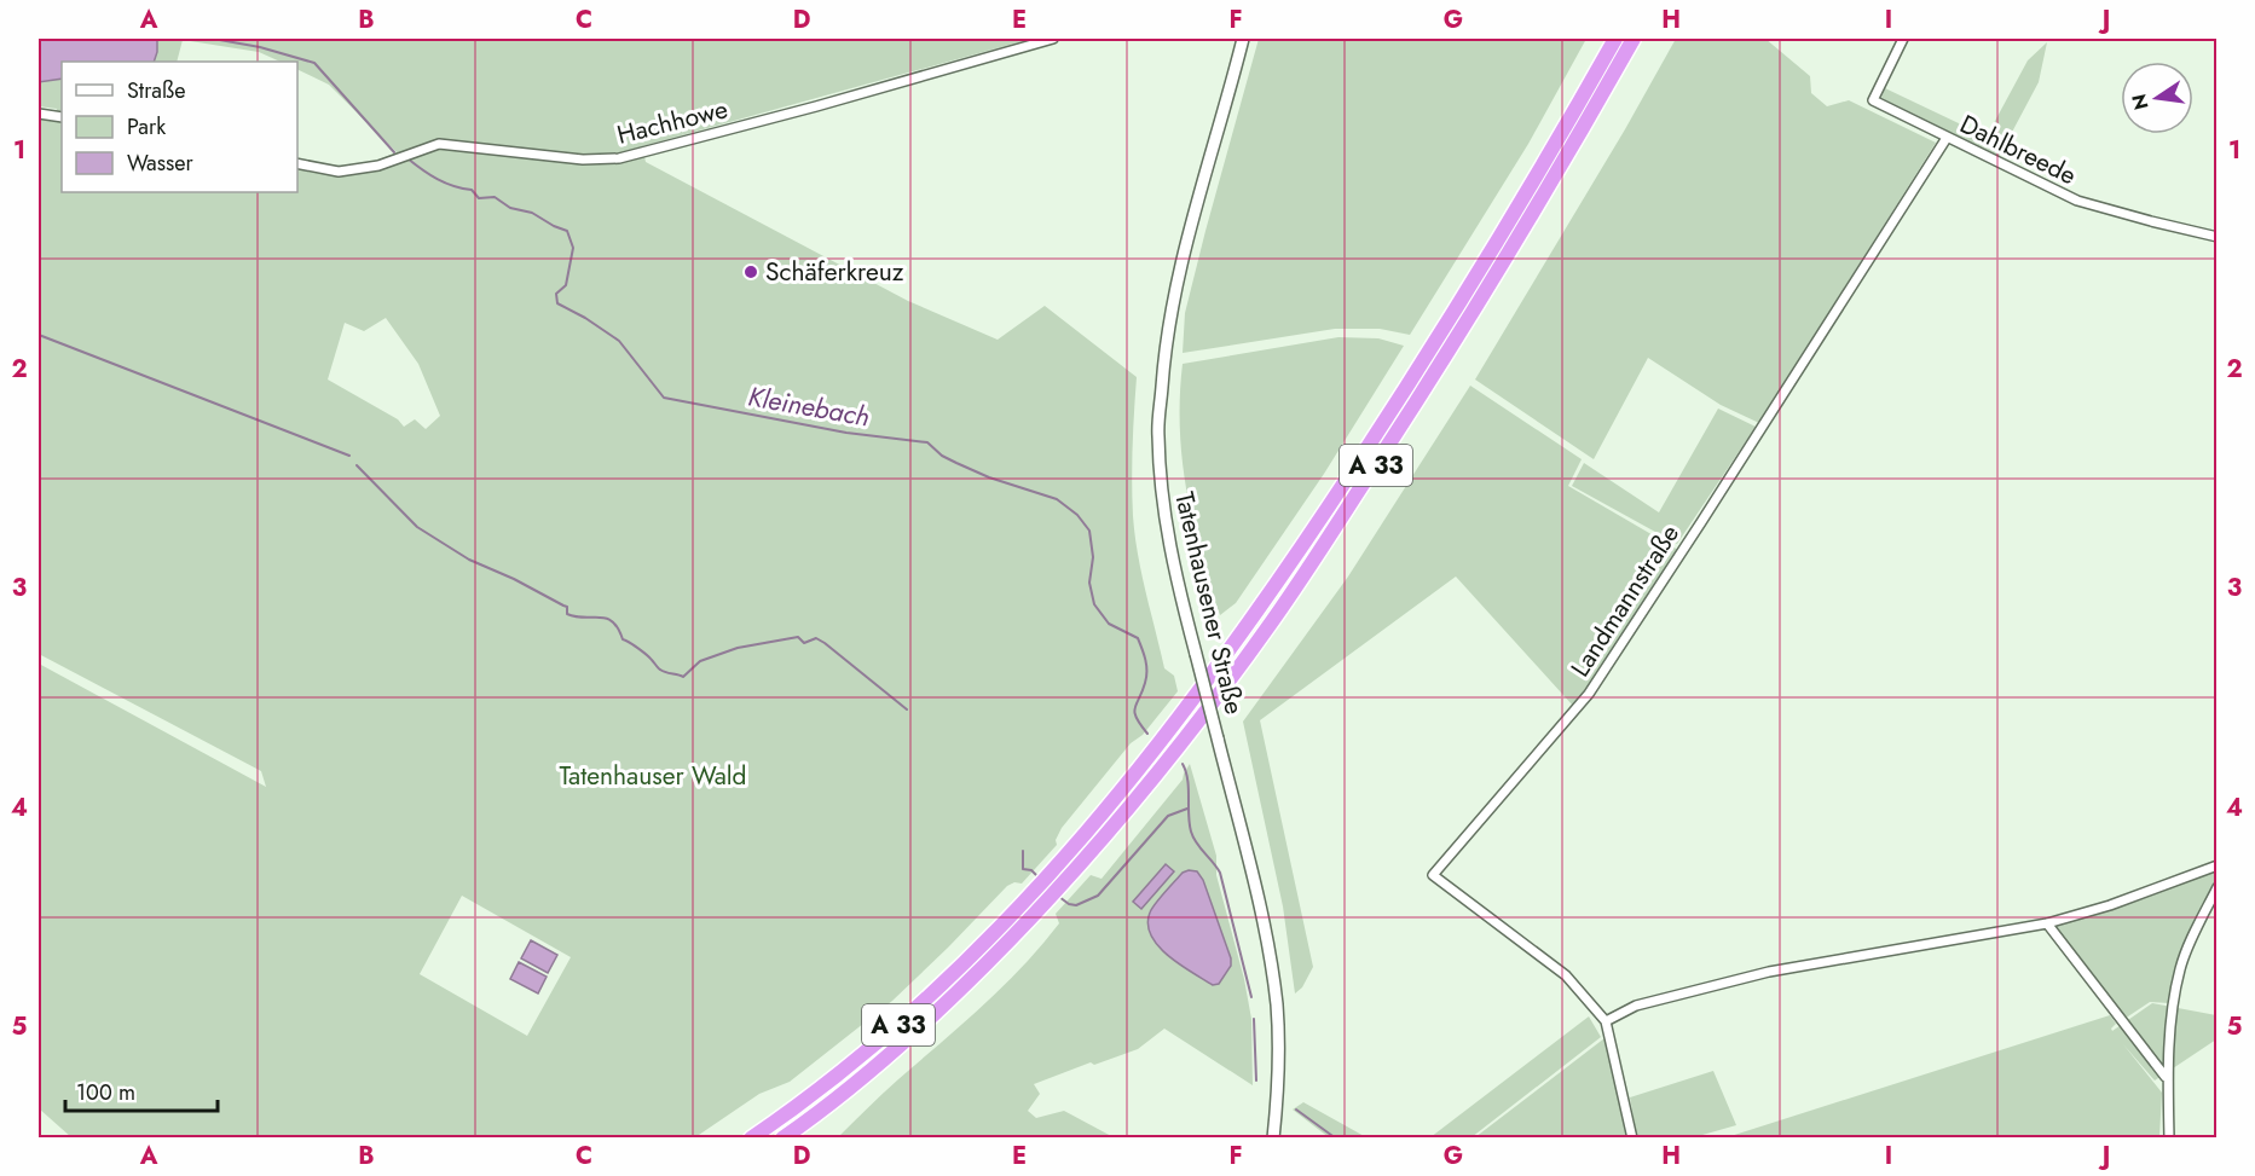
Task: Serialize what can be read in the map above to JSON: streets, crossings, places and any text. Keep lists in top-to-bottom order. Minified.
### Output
{"streets":{"highway":["A 33"],"street":["Hachhowe","Dahlbreede","Landmannstraße","Tatenhausener Straße"]},"crossings":[["Dahlbreede","Landmannstraße"]],"water":["Kleinebach"],"parks":["Tatenhauser Wald"],"places":["Schäferkreuz"],"legend":["Straße","Park","Wasser"],"scale_bar":"100 m","north":"left","grid":{"columns":["A","B","C","D","E","F","G","H","I","J"],"rows":["1","2","3","4","5"]}}
